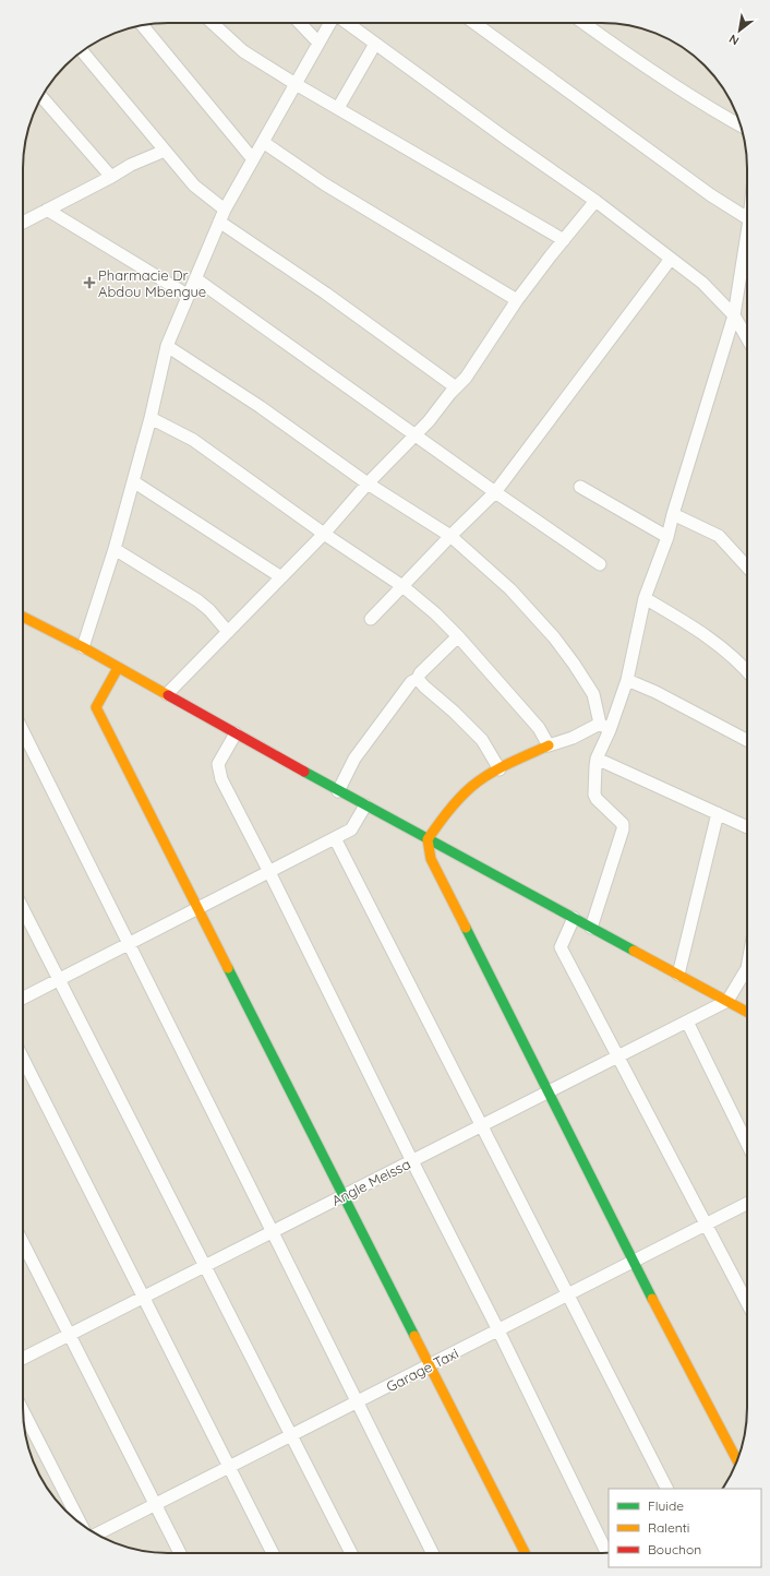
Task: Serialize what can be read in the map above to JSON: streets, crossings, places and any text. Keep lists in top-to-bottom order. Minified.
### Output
{"streets":{"street":["Angle Meissa","Garage Taxi"]},"places":{"health":["Pharmacie Dr Abdou Mbengue"]},"legend":["Fluide","Ralenti","Bouchon"],"north":"bottom left"}
